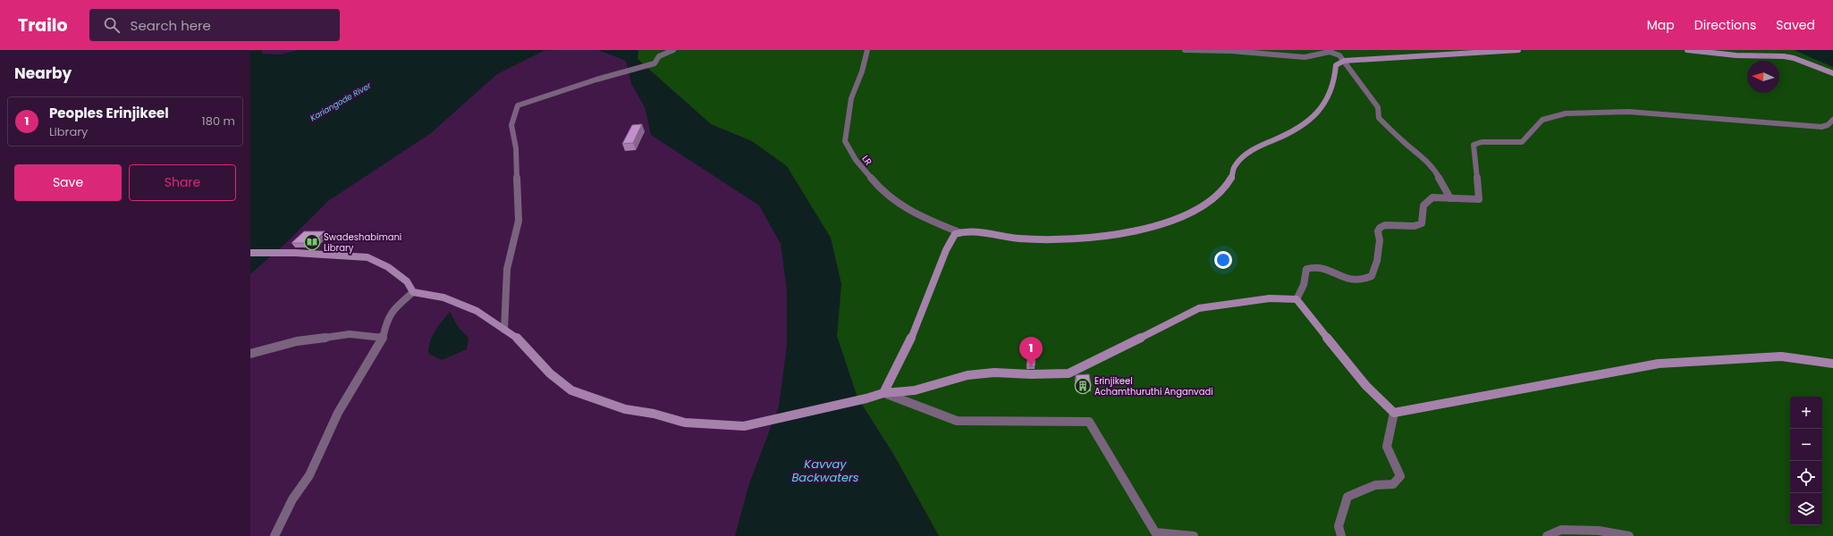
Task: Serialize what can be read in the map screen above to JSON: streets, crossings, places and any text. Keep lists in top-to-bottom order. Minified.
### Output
{"streets":{"street":["LR"]},"water":["Kariangode River","Kavvay Backwaters"],"places":{"library":["Swadeshabimani Library"],"building":["Erinjikeel Achamthuruthi Anganvadi"]},"north":"left","page":{"header":"Trailo","search":"Search here","nav":["Map","Directions","Saved"],"heading":"Nearby","list":[{"mark":"1","name":"Peoples Erinjikeel","note":"Library","value":"180 m"}],"buttons":["Save","Share"],"pins":"1","map_buttons":["+","−"]}}
